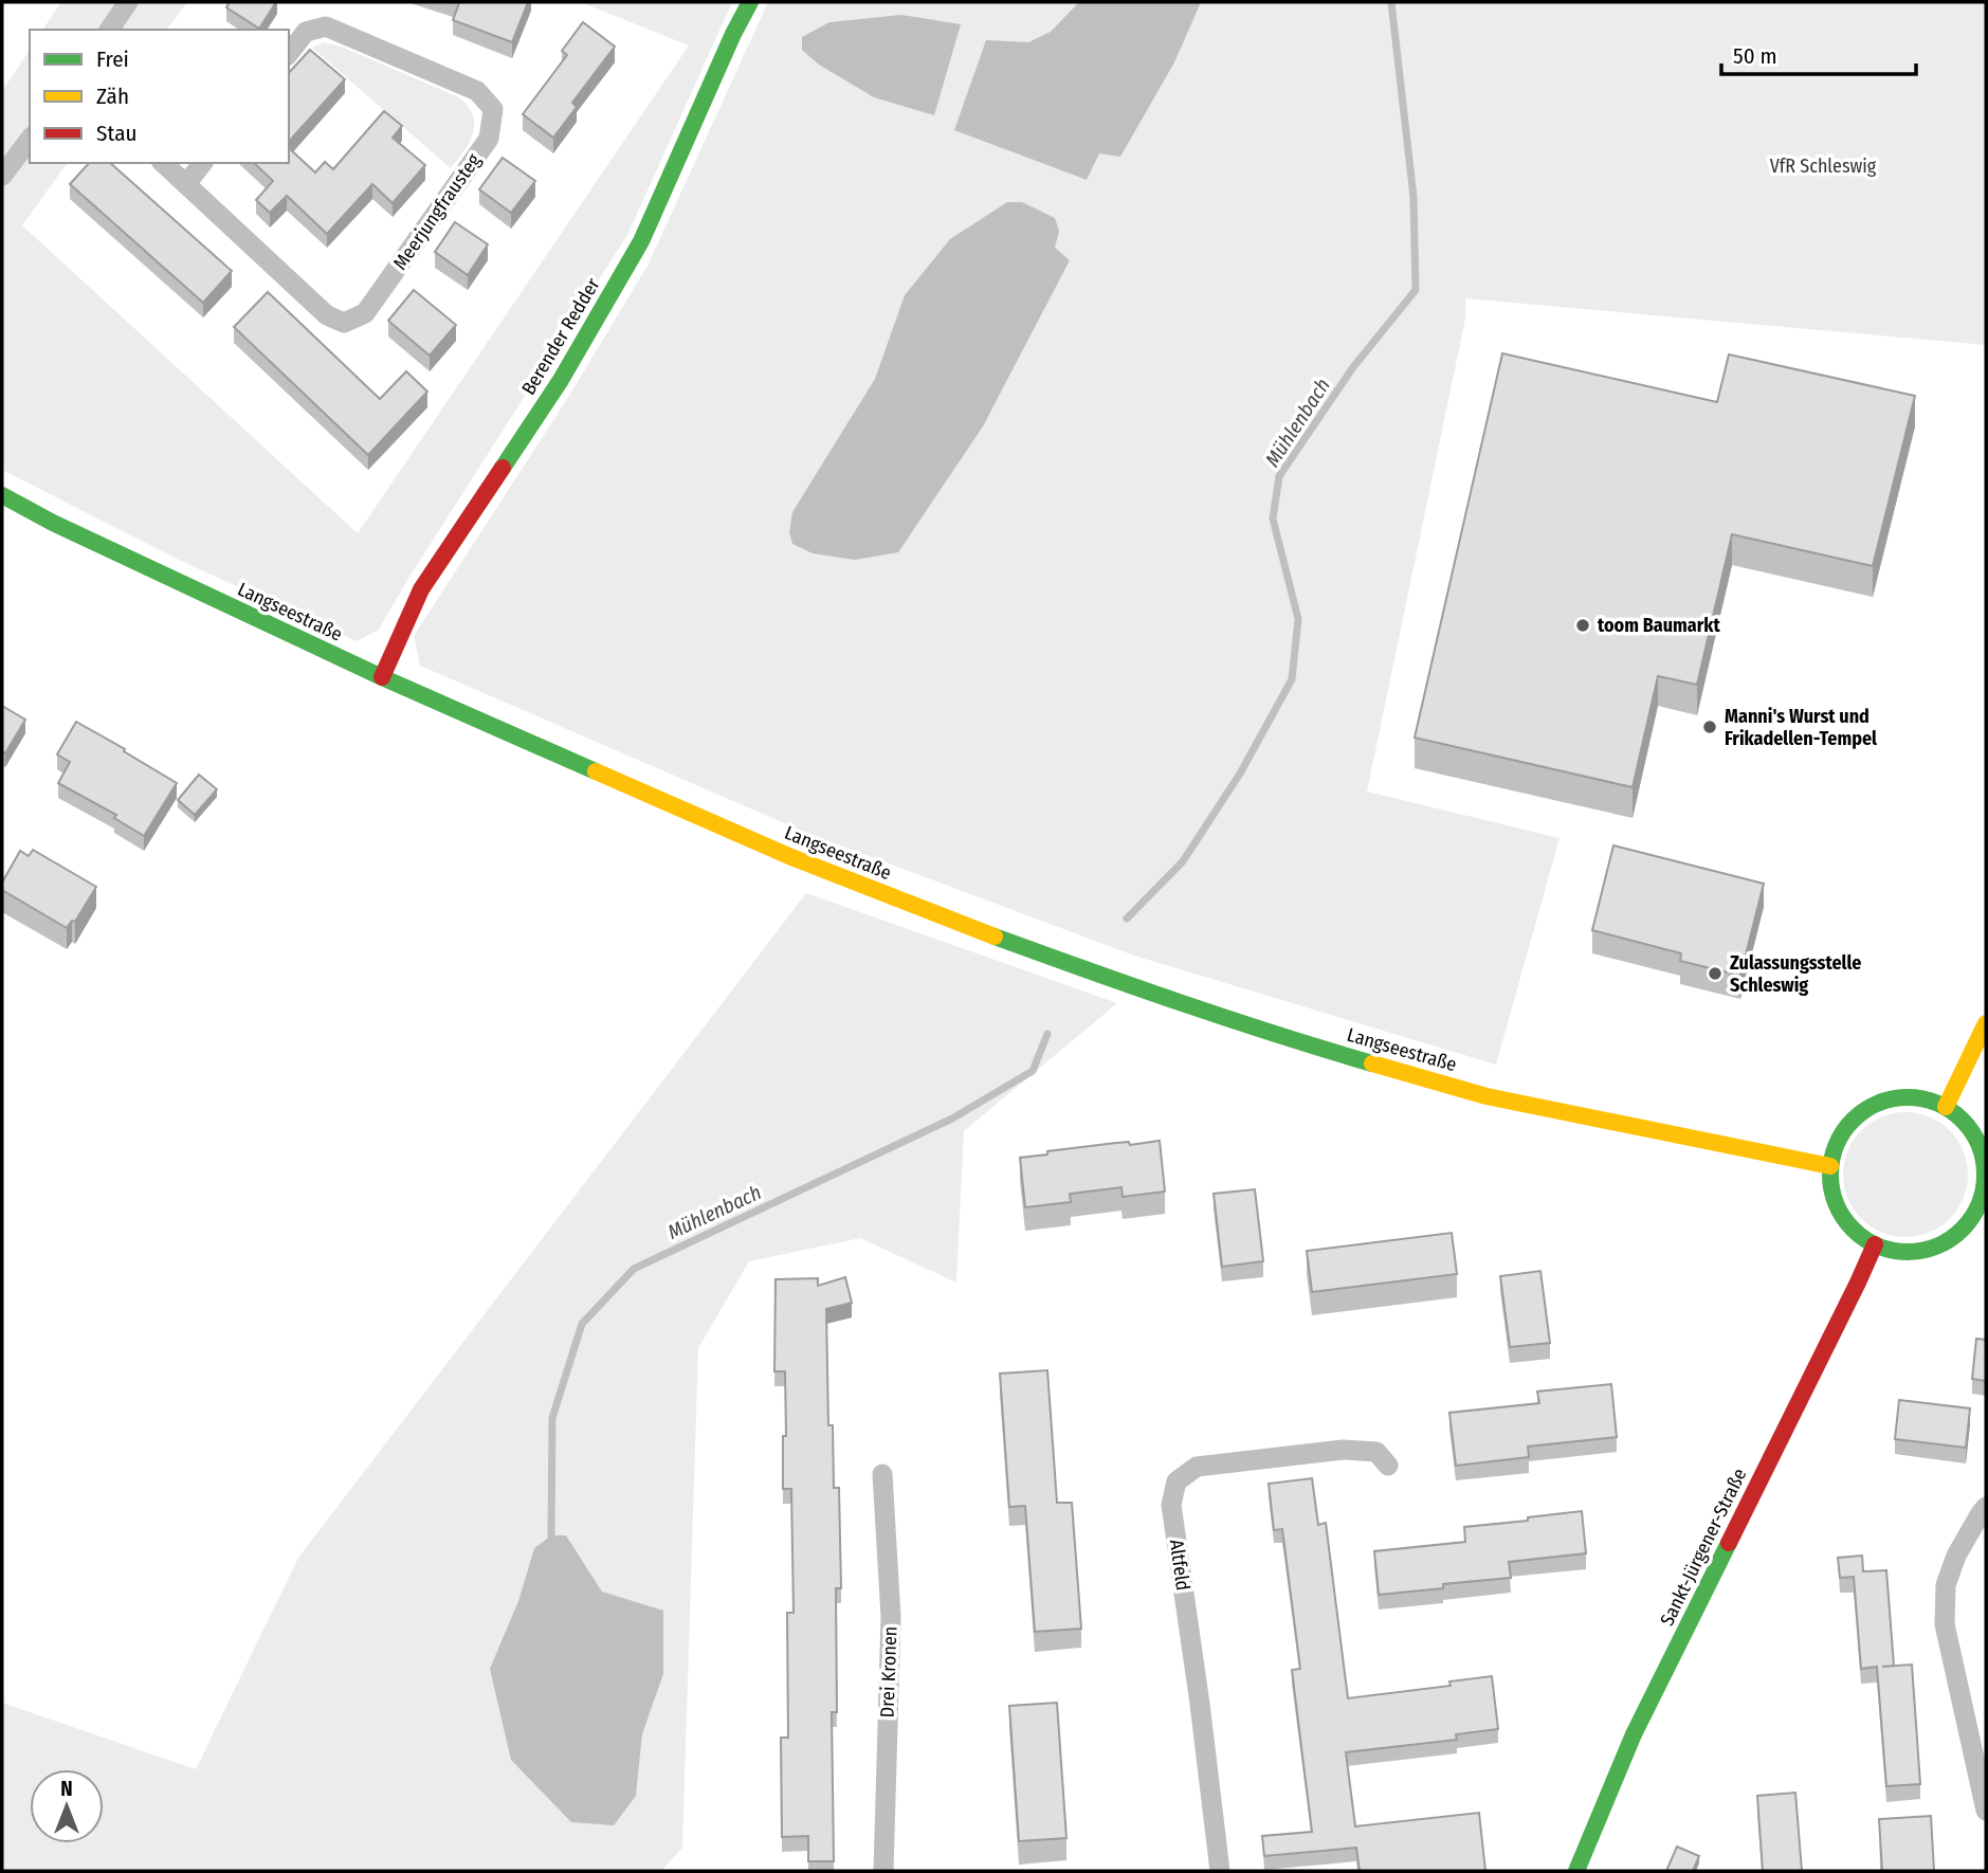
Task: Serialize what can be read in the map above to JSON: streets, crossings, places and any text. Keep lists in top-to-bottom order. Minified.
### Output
{"streets":{"street":["Meerjungfrausteg","Berender Redder","Langseestraße","Sankt-Jürgener-Straße","Altfeld","Drei Kronen"]},"crossings":[["Berender Redder","Langseestraße"],["Langseestraße","Sankt-Jürgener-Straße"]],"water":["Mühlenbach"],"parks":["VfR Schleswig"],"places":["toom Baumarkt","Manni's Wurst und Frikadellen-Tempel","Zulassungsstelle Schleswig"],"legend":["Frei","Zäh","Stau"],"scale_bar":"50 m","north":"top"}
